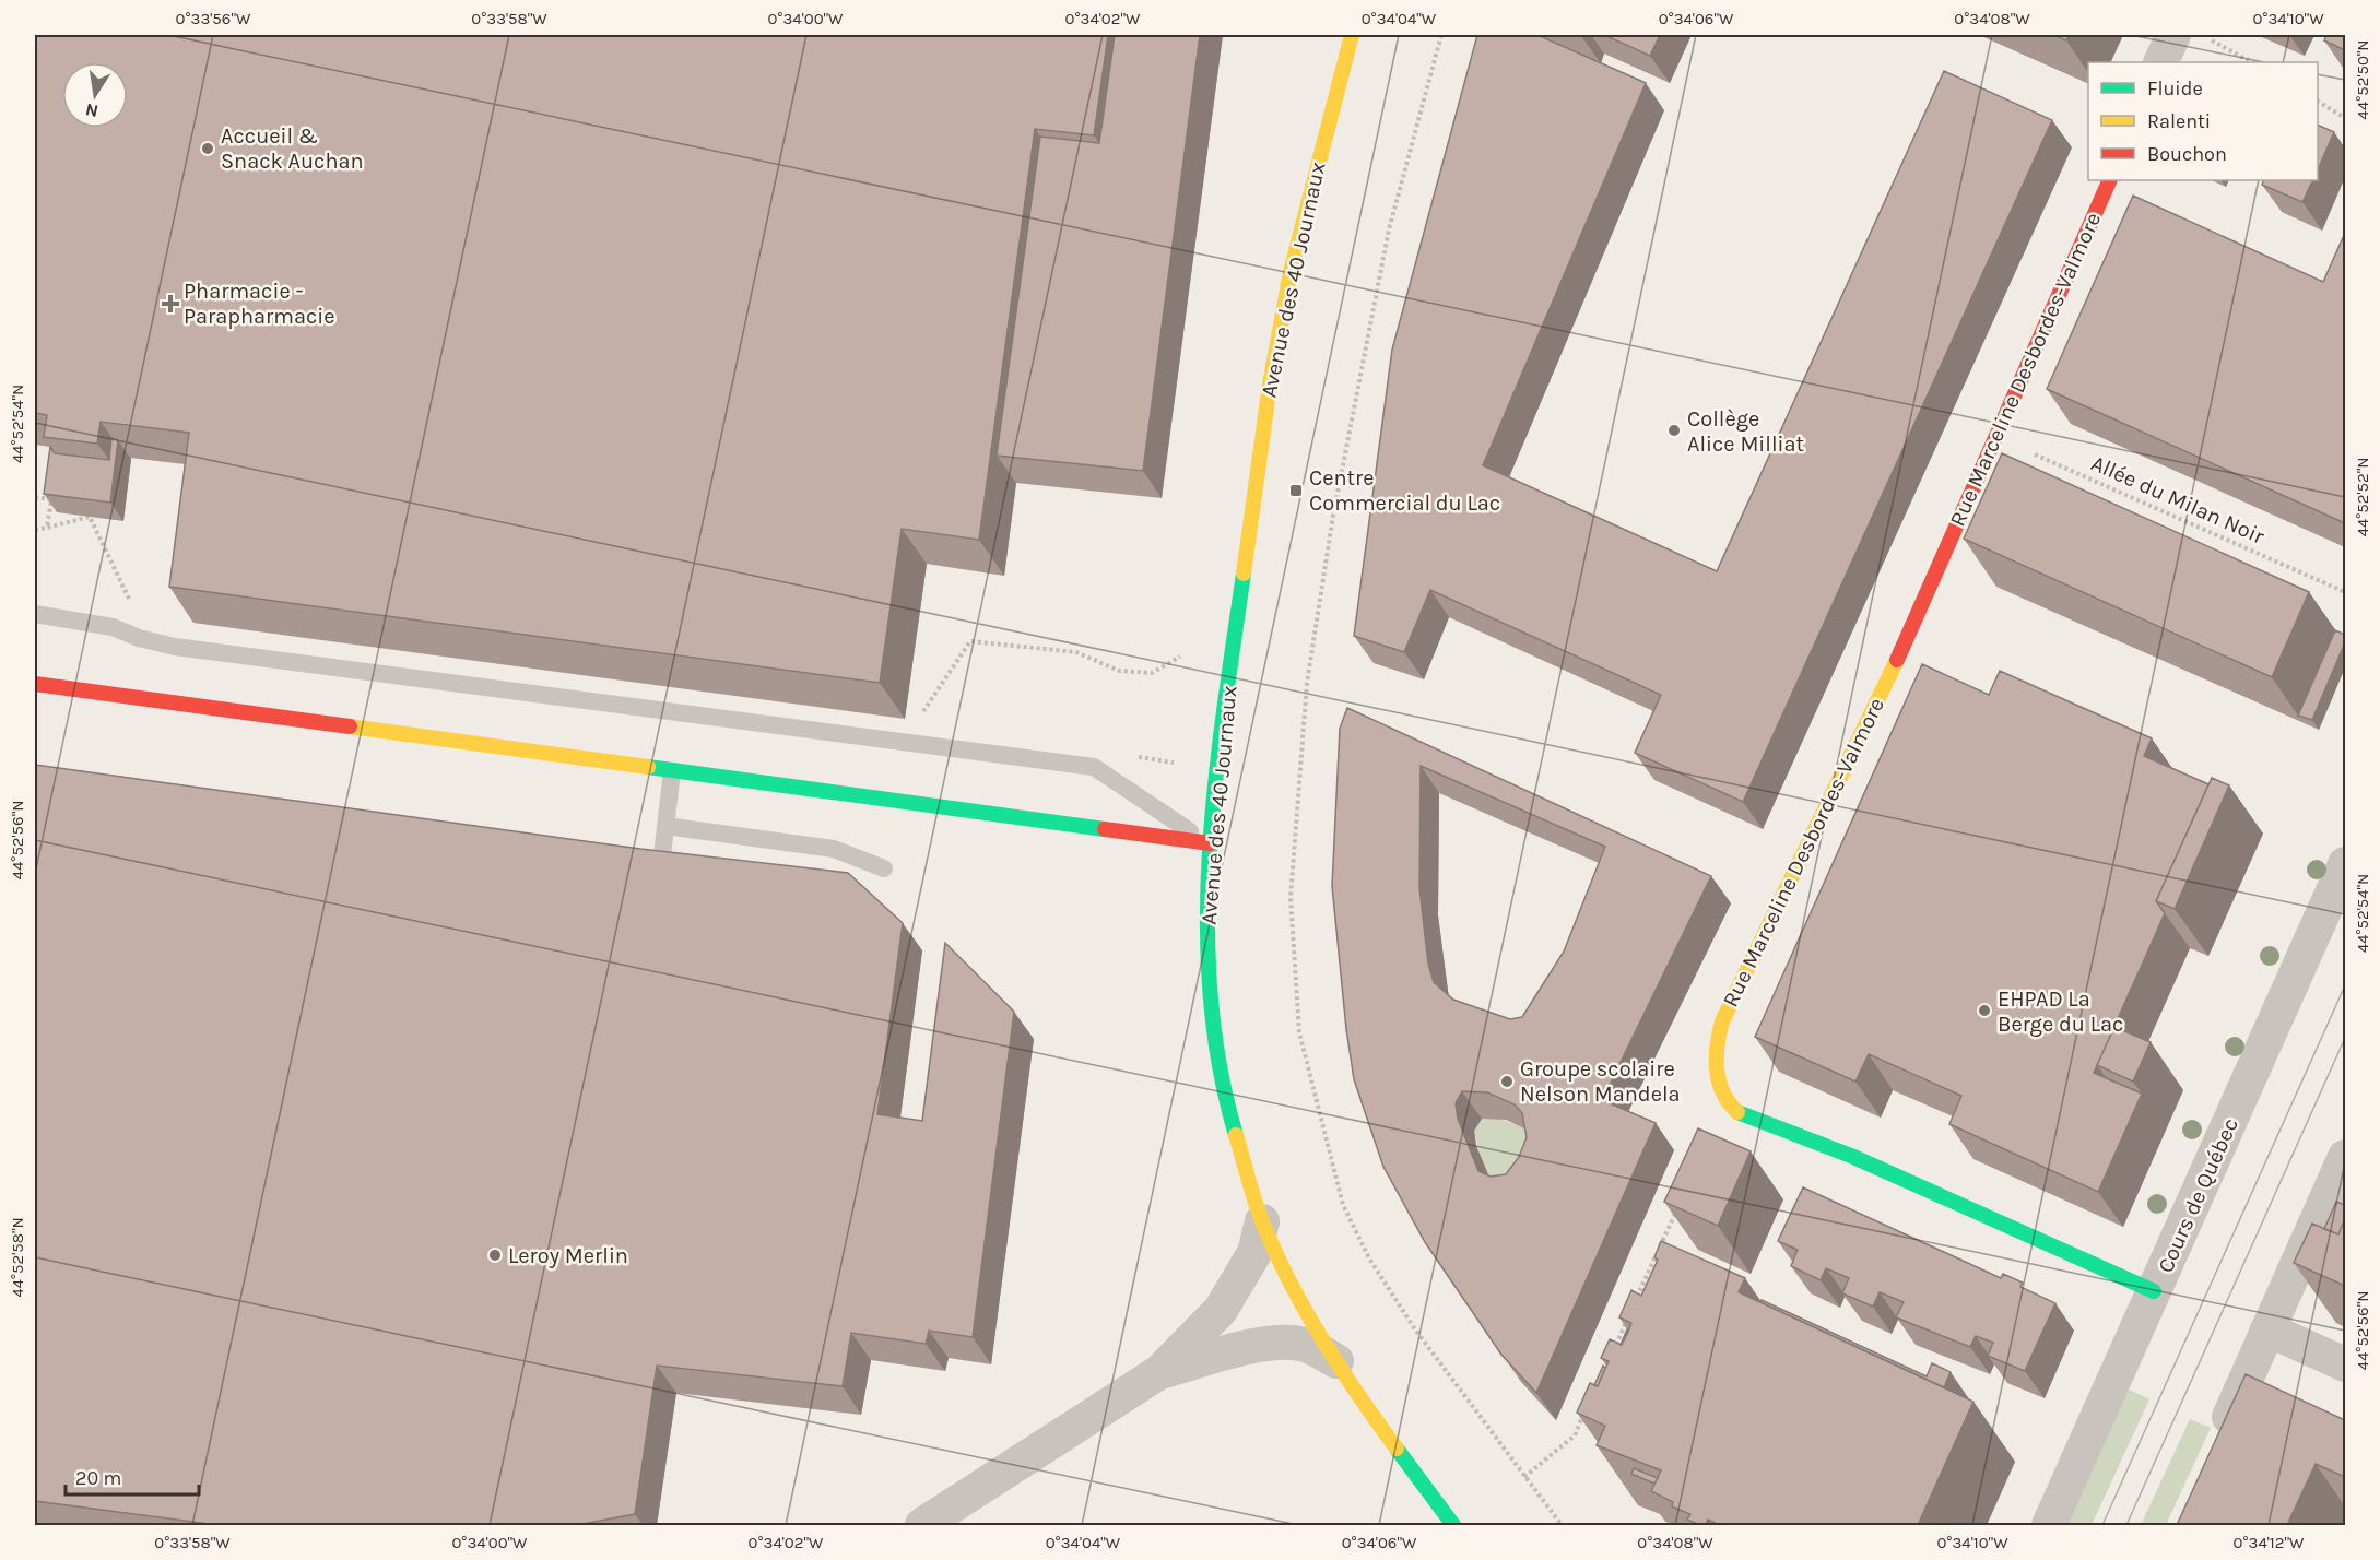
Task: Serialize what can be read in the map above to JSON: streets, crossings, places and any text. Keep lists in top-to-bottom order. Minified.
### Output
{"streets":{"street":["Avenue des 40 Journaux","Rue Marceline Desbordes-Valmore","Cours de Québec"],"path":["Allée du Milan Noir"]},"crossings":[["Rue Marceline Desbordes-Valmore","Allée du Milan Noir"],["Rue Marceline Desbordes-Valmore","Cours de Québec"]],"places":{"other":["Accueil & Snack Auchan","Collège Alice Milliat","EHPAD La Berge du Lac","Groupe scolaire Nelson Mandela","Leroy Merlin"],"health":["Pharmacie - Parapharmacie"],"transit":["Centre Commercial du Lac"]},"legend":["Fluide","Ralenti","Bouchon"],"scale_bar":"20 m","north":"bottom","coordinates":["0°33'56\"W","0°33'58\"W","0°34'00\"W","0°34'02\"W","0°34'04\"W","0°34'06\"W","0°34'08\"W","0°34'10\"W","44°52'50\"N","44°52'54\"N","44°52'52\"N","44°52'56\"N","44°52'58\"N","0°34'12\"W"]}
